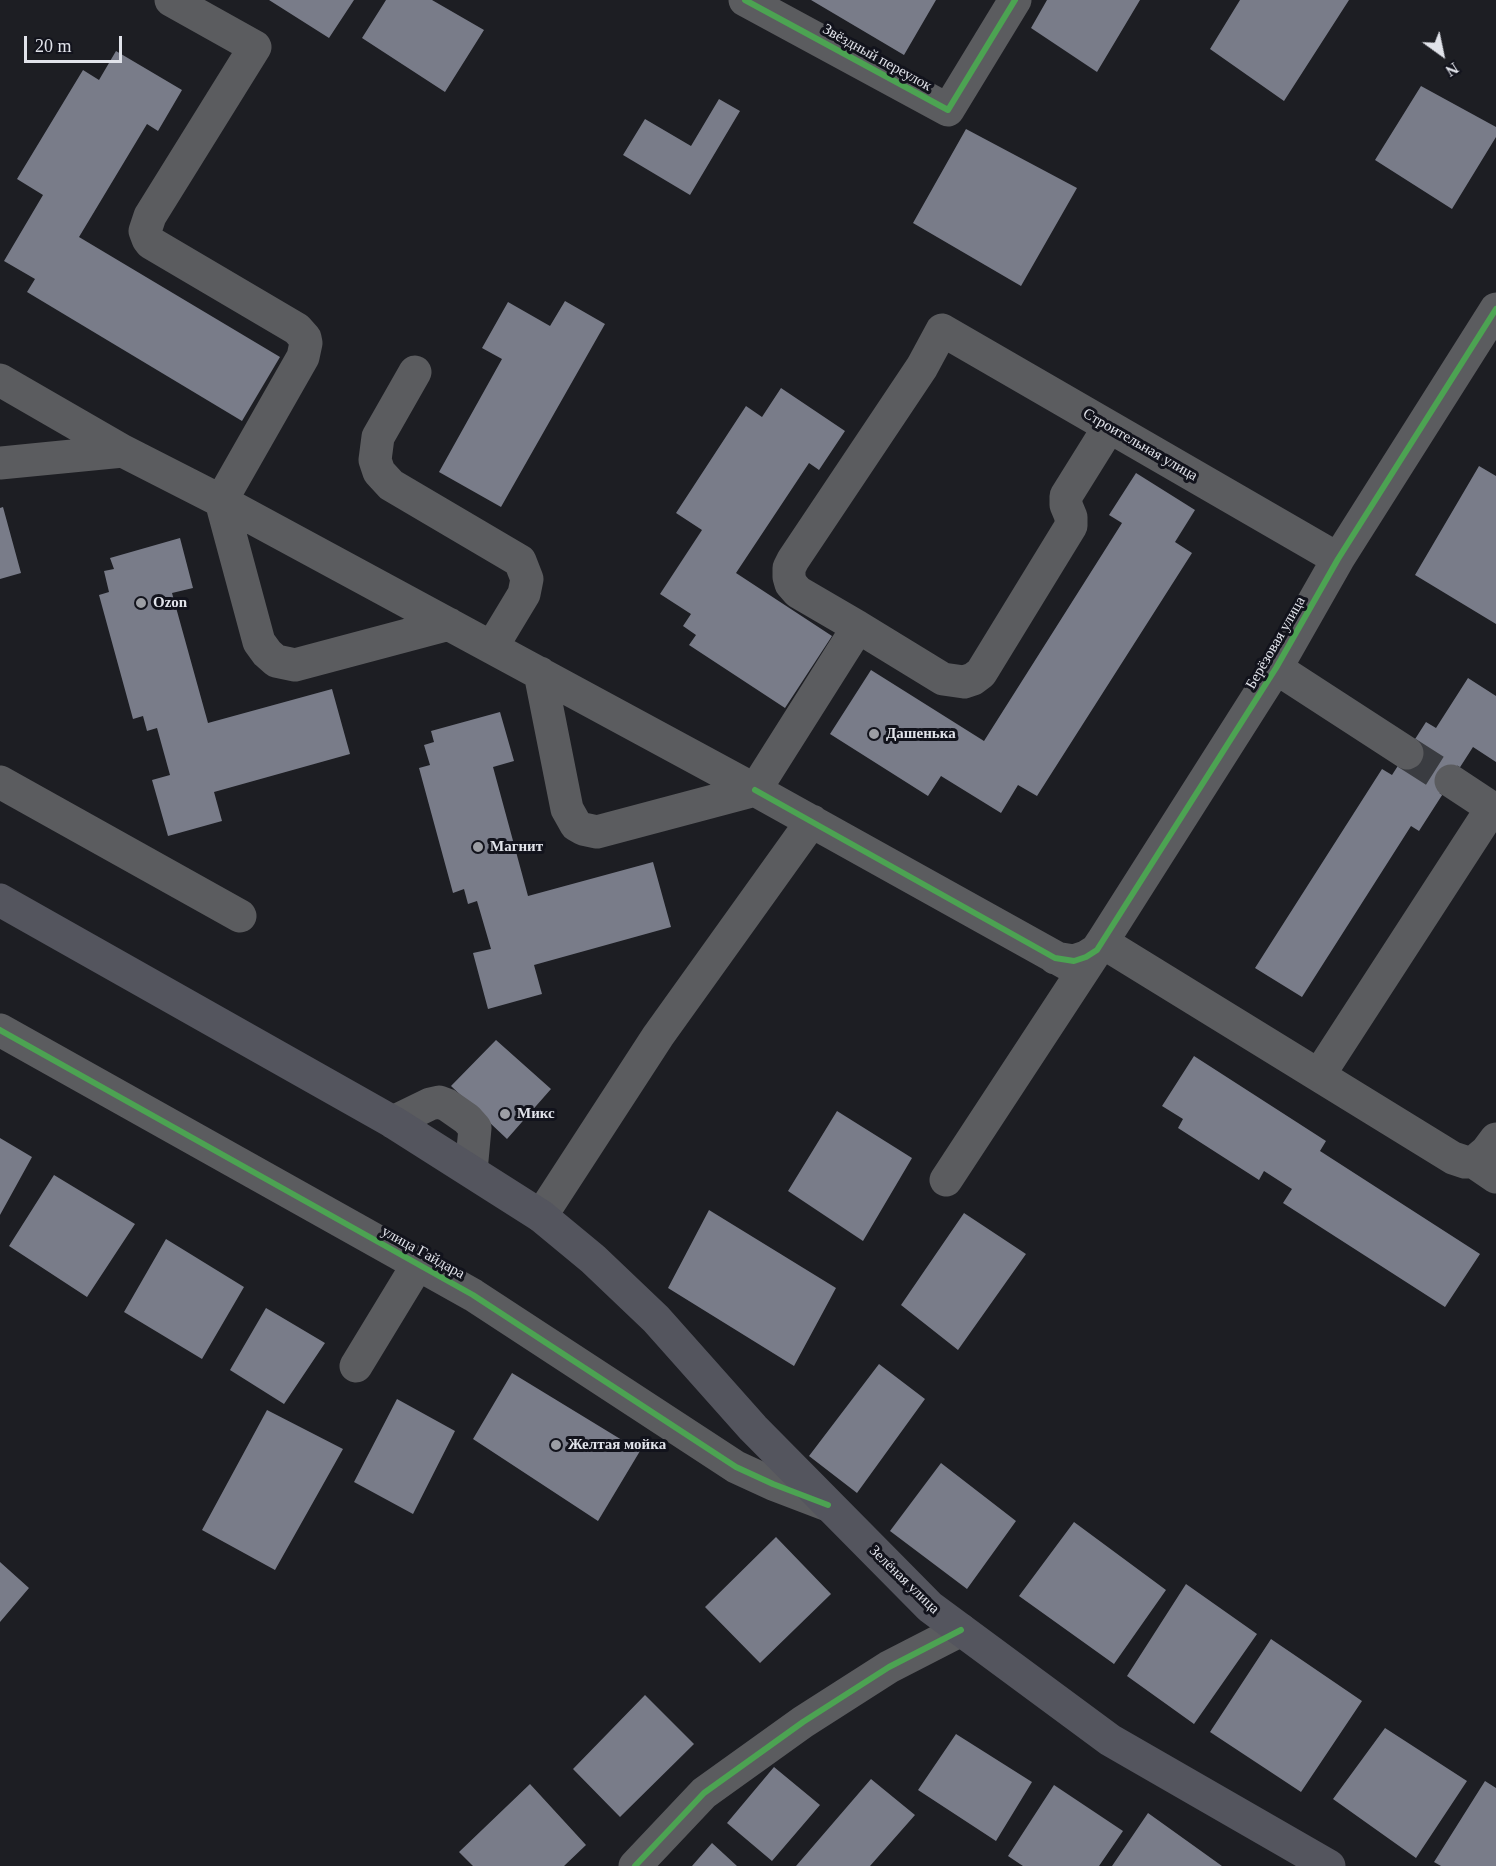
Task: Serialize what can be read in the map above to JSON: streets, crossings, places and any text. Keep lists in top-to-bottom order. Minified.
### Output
{"streets":{"main road":["Зелёная улица"],"street":["Звёздный переулок","Строительная улица","Берёзовая улица","улица Гайдара"]},"crossings":[["Строительная улица","Берёзовая улица"],["улица Гайдара","Зелёная улица"]],"places":["Ozon","Дашенька","Магнит","Микс","Желтая мойка"],"scale_bar":"20 m","north":"bottom right"}
